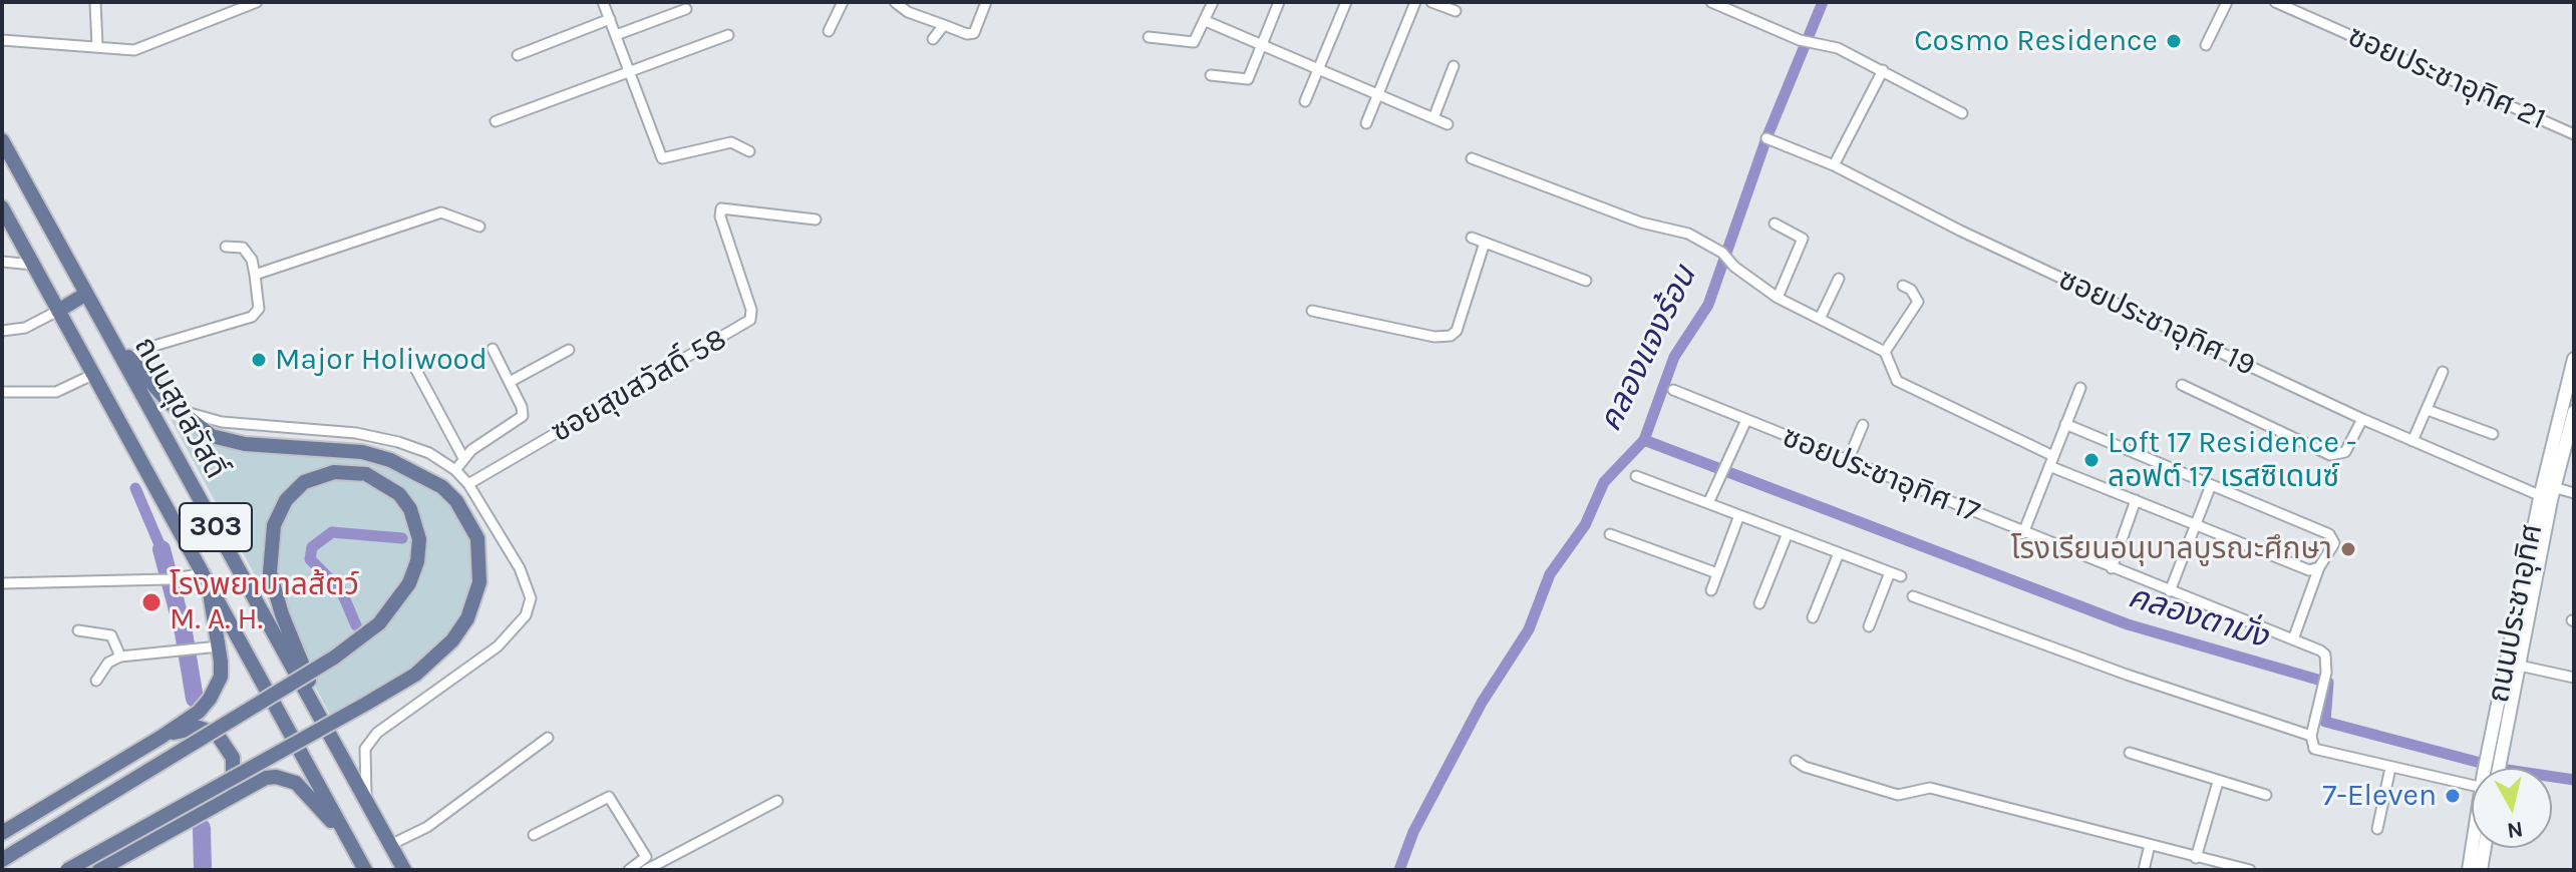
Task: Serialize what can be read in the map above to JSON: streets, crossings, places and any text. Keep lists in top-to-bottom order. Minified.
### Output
{"streets":{"main road":["ถนนสุขสวัสดิ์","303","ถนนประชาอุทิศ"],"street":["ซอยประชาอุทิศ 21","ซอยประชาอุทิศ 19","ซอยสุขสวัสดิ์ 58","ซอยประชาอุทิศ 17"]},"crossings":[["ซอยประชาอุทิศ 19","ถนนประชาอุทิศ"]],"water":["คลองแจงร้อน","คลองตามั่ง"],"places":["Cosmo Residence","Major Holiwood","Loft 17 Residence - ลอฟต์ 17 เรสซิเดนซ์","โรงเรียนอนุบาลบูรณะศึกษา","โรงพยาบาลส้ตว์ M. A. H.","7-Eleven"],"north":"bottom"}
